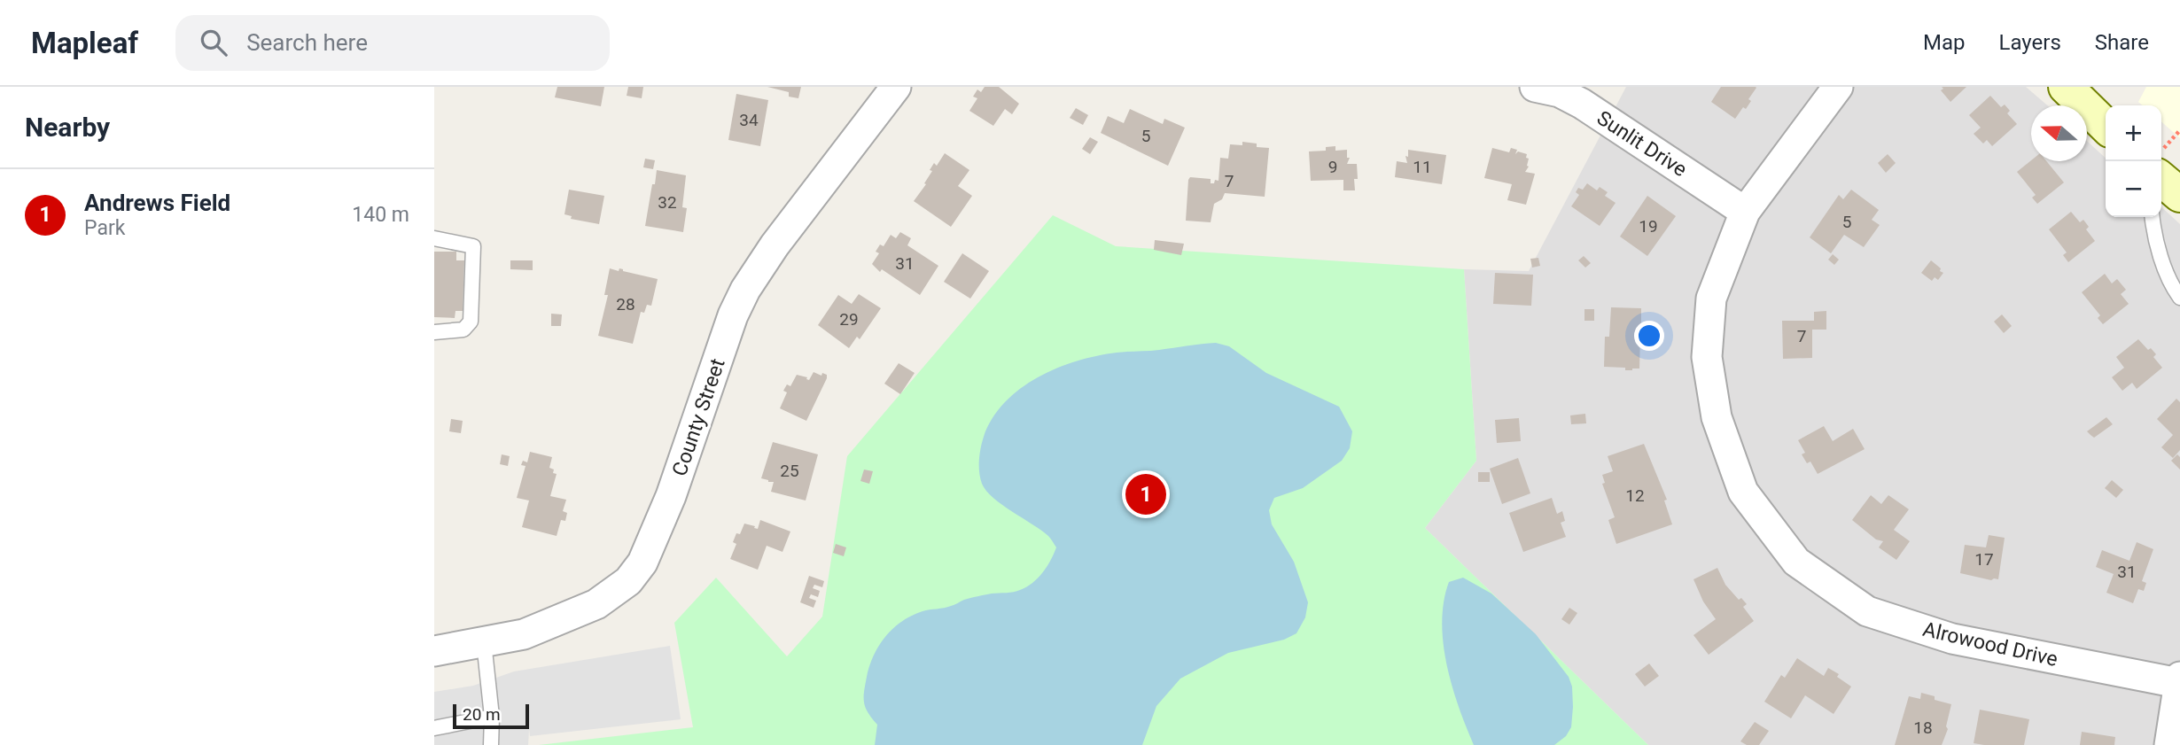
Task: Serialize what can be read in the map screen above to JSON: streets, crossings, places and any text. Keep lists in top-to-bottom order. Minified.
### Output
{"streets":{"street":["Sunlit Drive","County Street","Alrowood Drive"]},"crossings":[["Sunlit Drive","Alrowood Drive"]],"house_numbers":["34","5","9","11","7","32","5","19","31","28","29","7","25","12","17","31","18"],"scale_bar":"20 m","north":"left","page":{"header":"Mapleaf","search":"Search here","nav":["Map","Layers","Share"],"heading":"Nearby","map_buttons":["+","−"],"list":[{"mark":"1","name":"Andrews Field","note":"Park","value":"140 m"}],"pins":"1","scale":"20 m"}}
